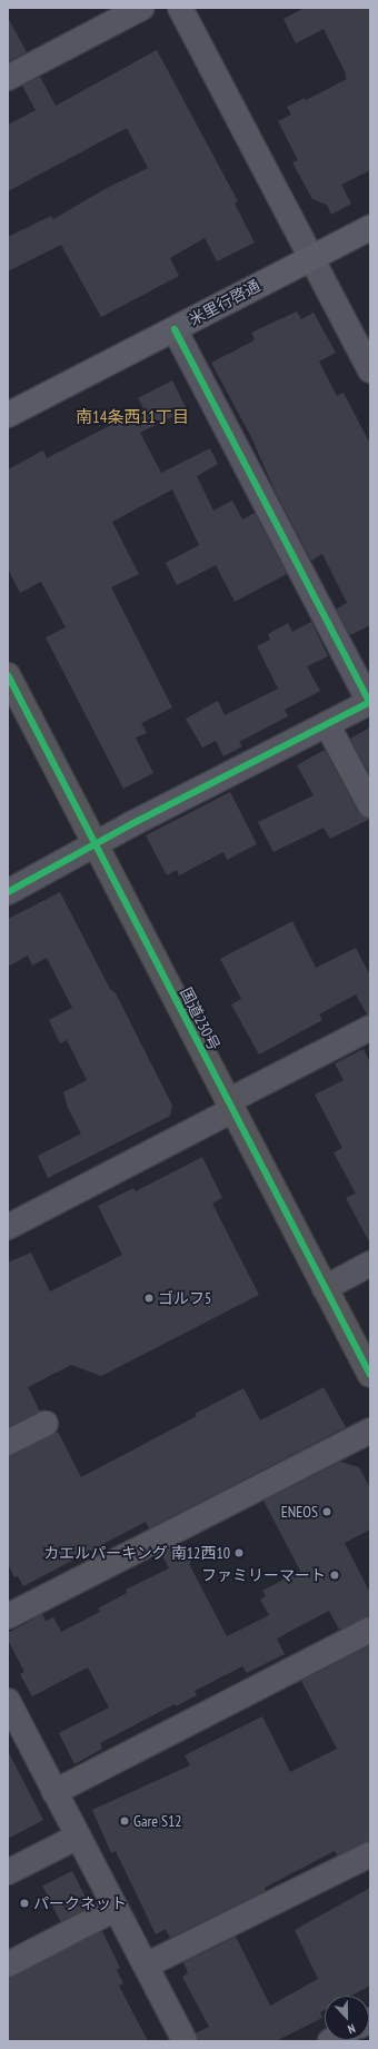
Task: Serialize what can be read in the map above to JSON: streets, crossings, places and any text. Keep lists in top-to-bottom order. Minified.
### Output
{"streets":{"highway":["国道230号"],"street":["米里行啓通"]},"districts":["南14条西11丁目"],"places":["ゴルフ5","ENEOS","カエルパーキング 南12西10","ファミリーマート","Gare S12","パークネット"],"north":"bottom"}
